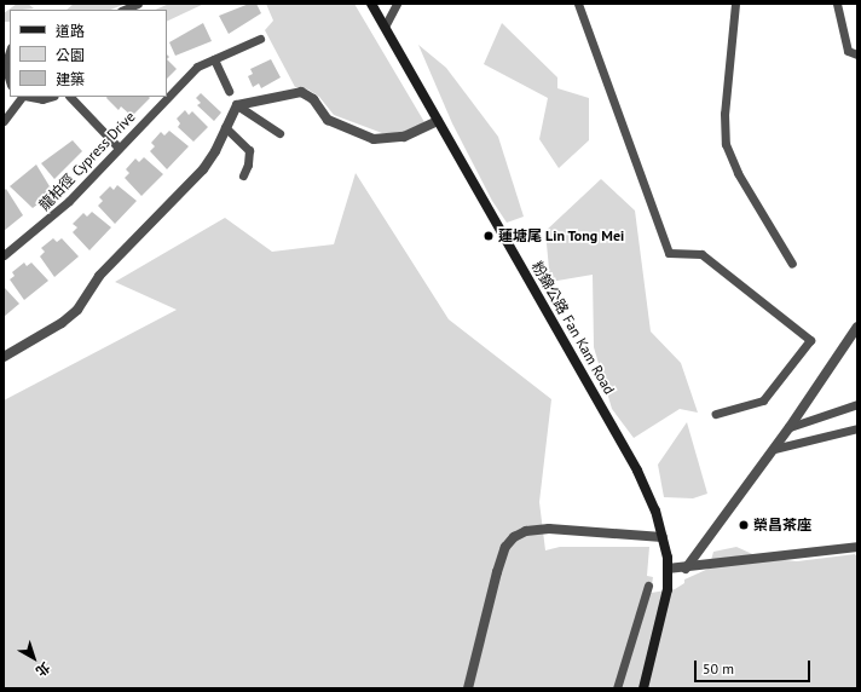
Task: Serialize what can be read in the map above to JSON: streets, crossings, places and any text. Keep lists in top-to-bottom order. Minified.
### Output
{"streets":{"main road":["粉錦公路 Fan Kam Road"],"lane":["龍柏徑 Cypress Drive"]},"places":["蓮塘尾 Lin Tong Mei","榮昌茶座"],"legend":["道路","公園","建築"],"scale_bar":"50 m","north":"bottom right"}
